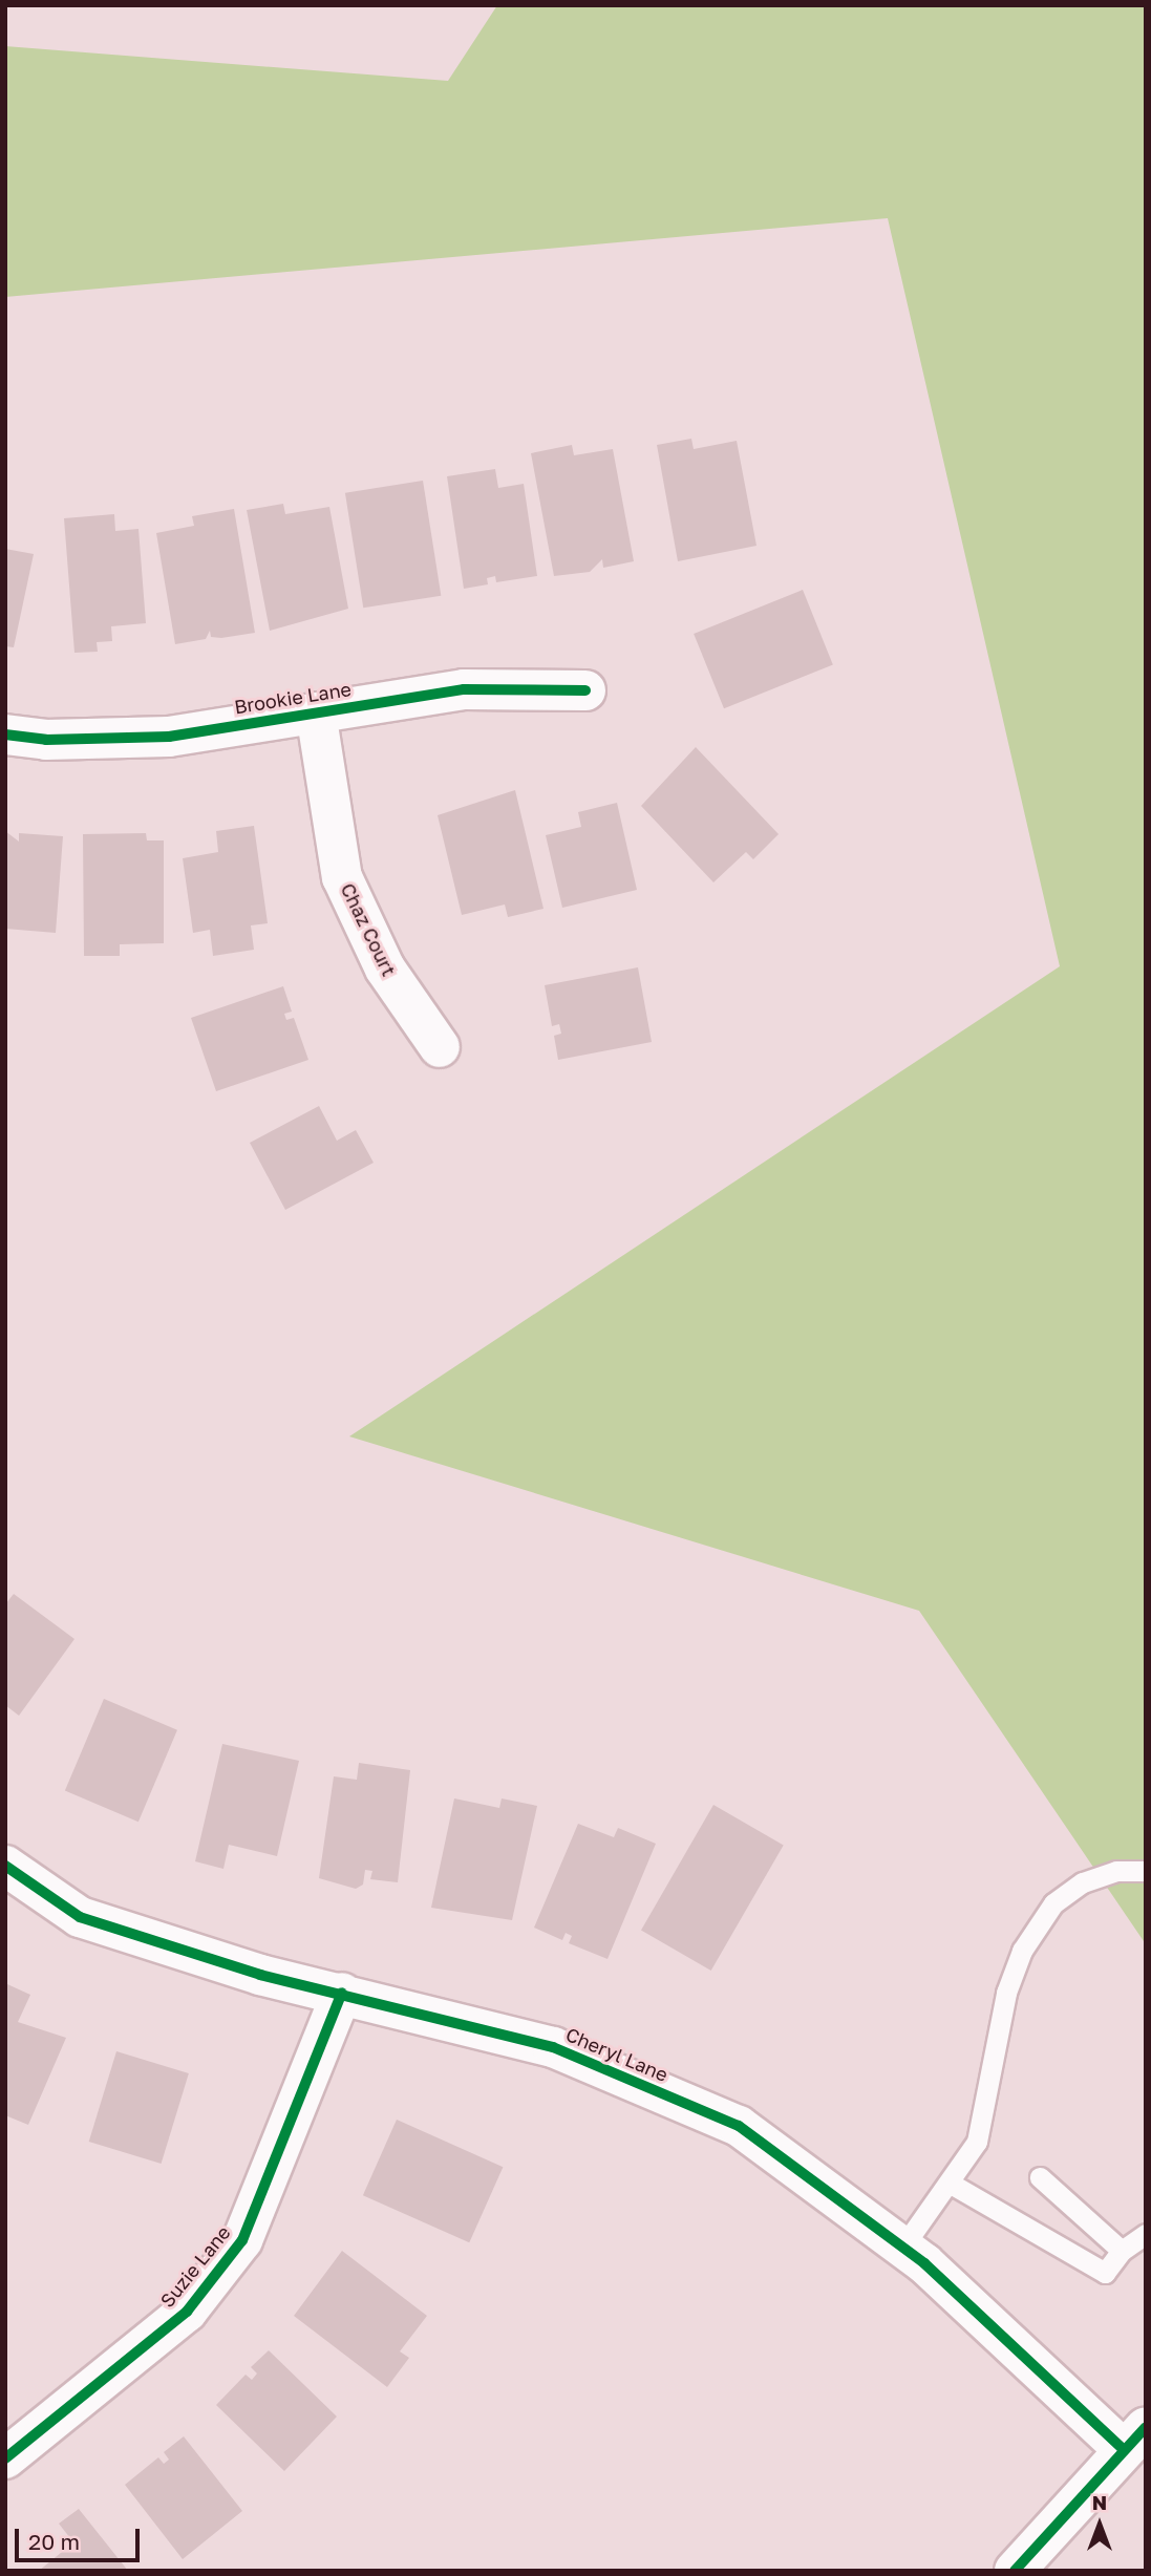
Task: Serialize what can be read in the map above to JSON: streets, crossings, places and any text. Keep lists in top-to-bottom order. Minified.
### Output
{"streets":{"street":["Brookie Lane","Chaz Court","Cheryl Lane","Suzie Lane"]},"crossings":[["Brookie Lane","Chaz Court"],["Cheryl Lane","Suzie Lane"]],"scale_bar":"20 m","north":"top"}
